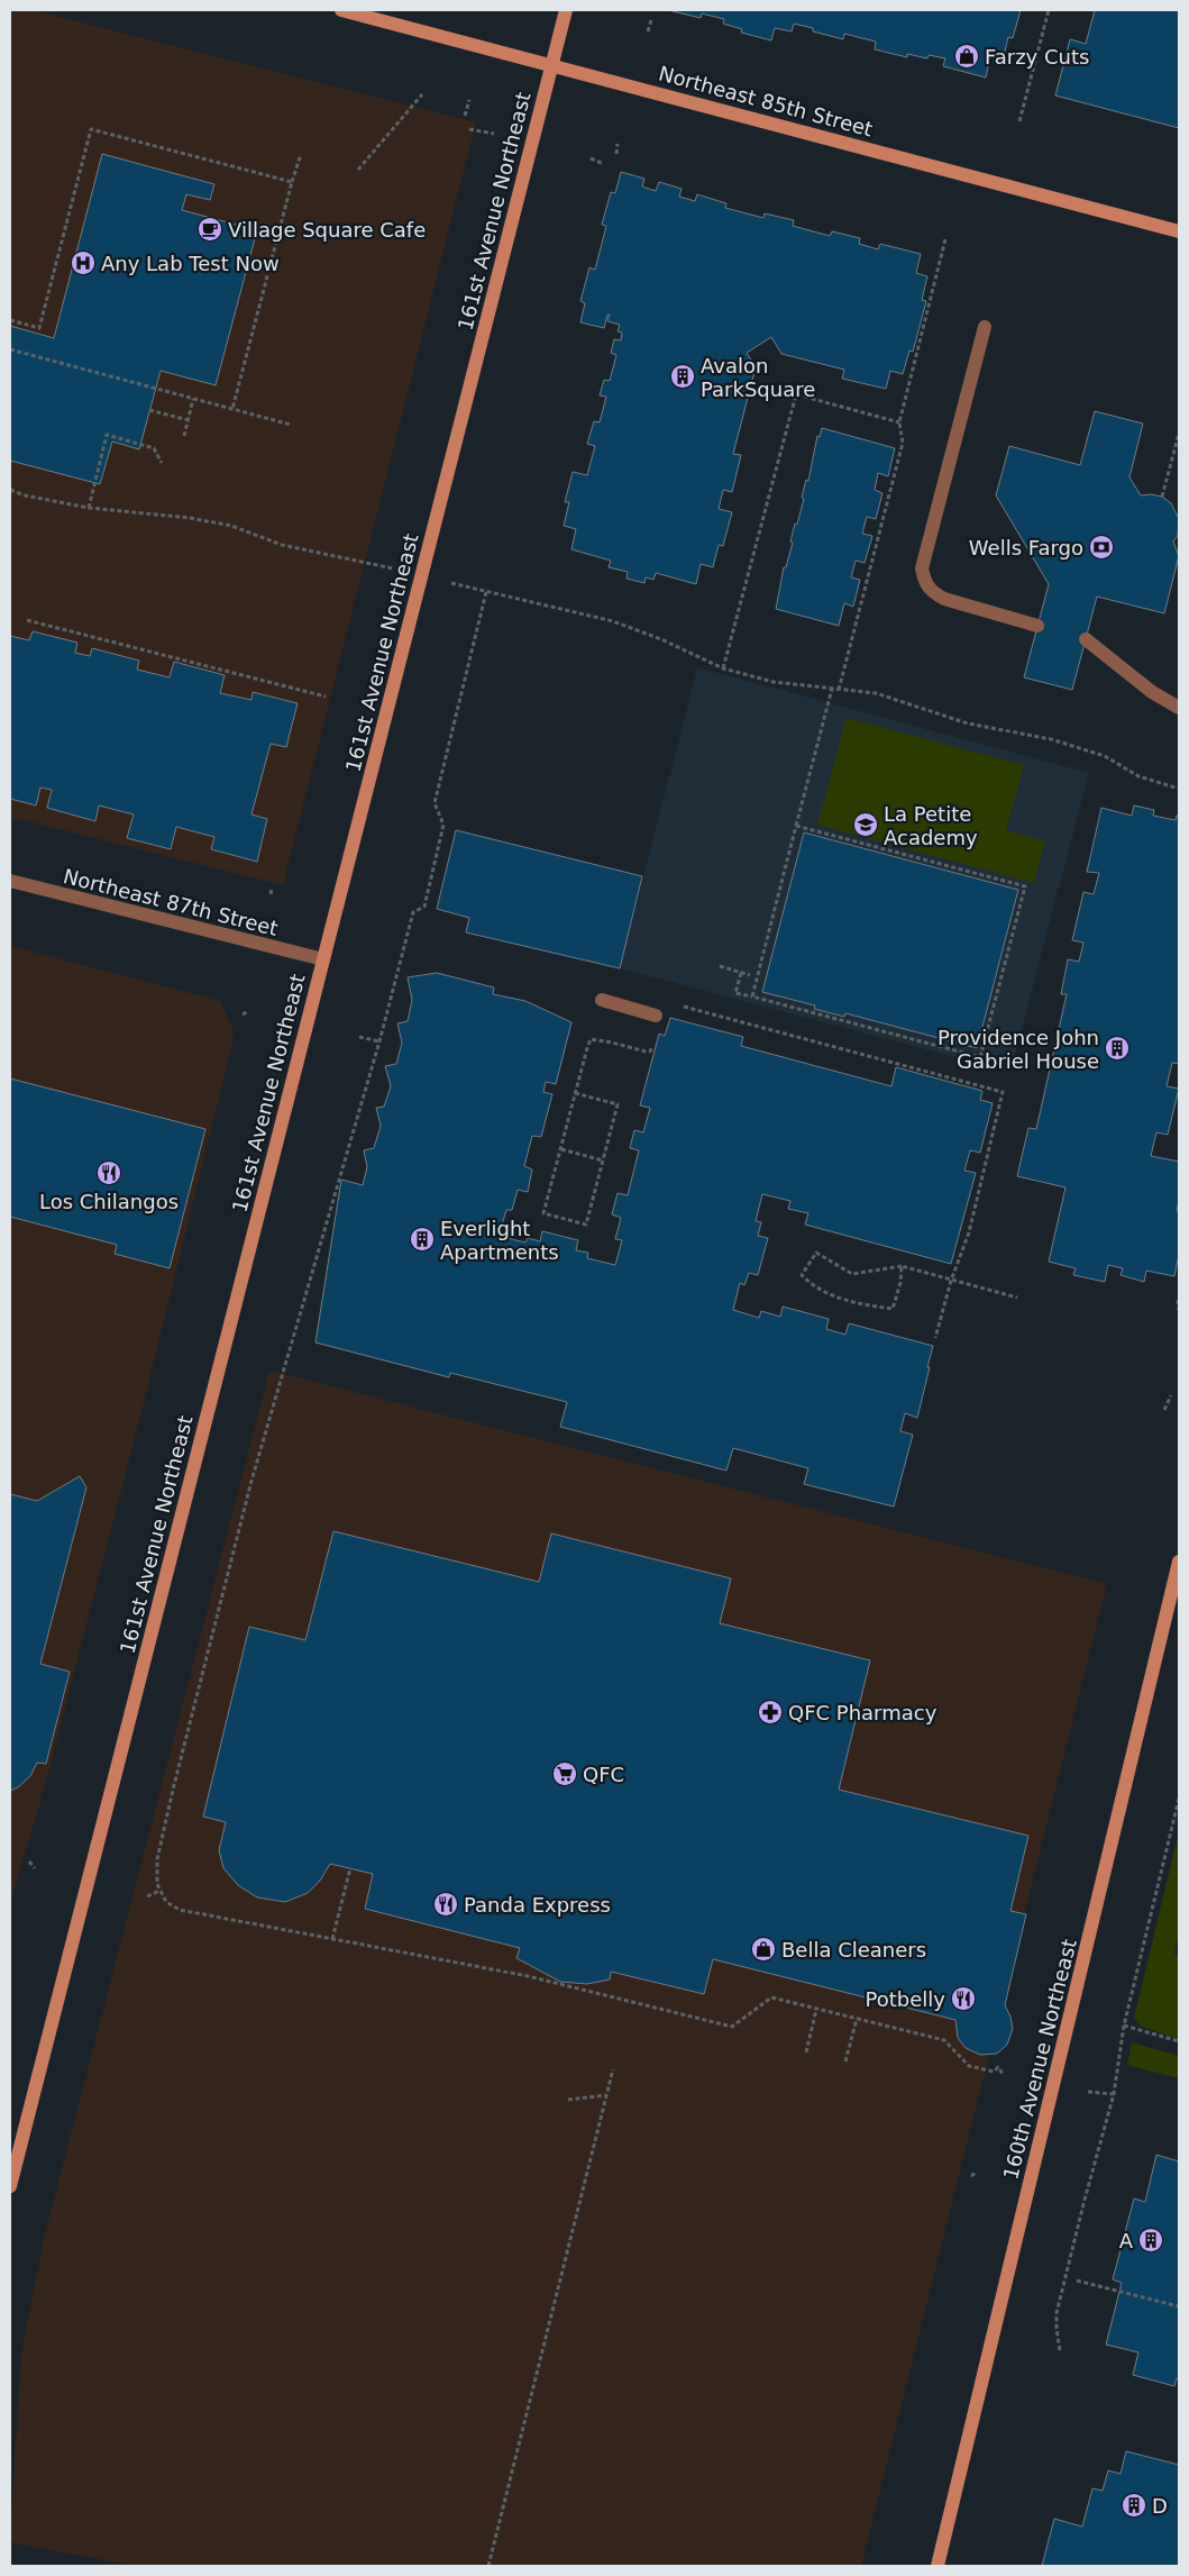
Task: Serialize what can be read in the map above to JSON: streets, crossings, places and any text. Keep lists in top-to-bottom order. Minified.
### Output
{"streets":{"street":["Northeast 85th Street","161st Avenue Northeast","Northeast 87th Street","160th Avenue Northeast"]},"crossings":[["Northeast 85th Street","161st Avenue Northeast"],["161st Avenue Northeast","Northeast 87th Street"]],"places":{"shop":["Farzy Cuts","Bella Cleaners"],"cafe":["Village Square Cafe"],"hospital":["Any Lab Test Now"],"building":["Avalon ParkSquare","Providence John Gabriel House","Everlight Apartments","A","D"],"bank":["Wells Fargo"],"school or university":["La Petite Academy"],"restaurant":["Los Chilangos","Panda Express","Potbelly"],"pharmacy":["QFC Pharmacy"],"supermarket":["QFC"]}}
